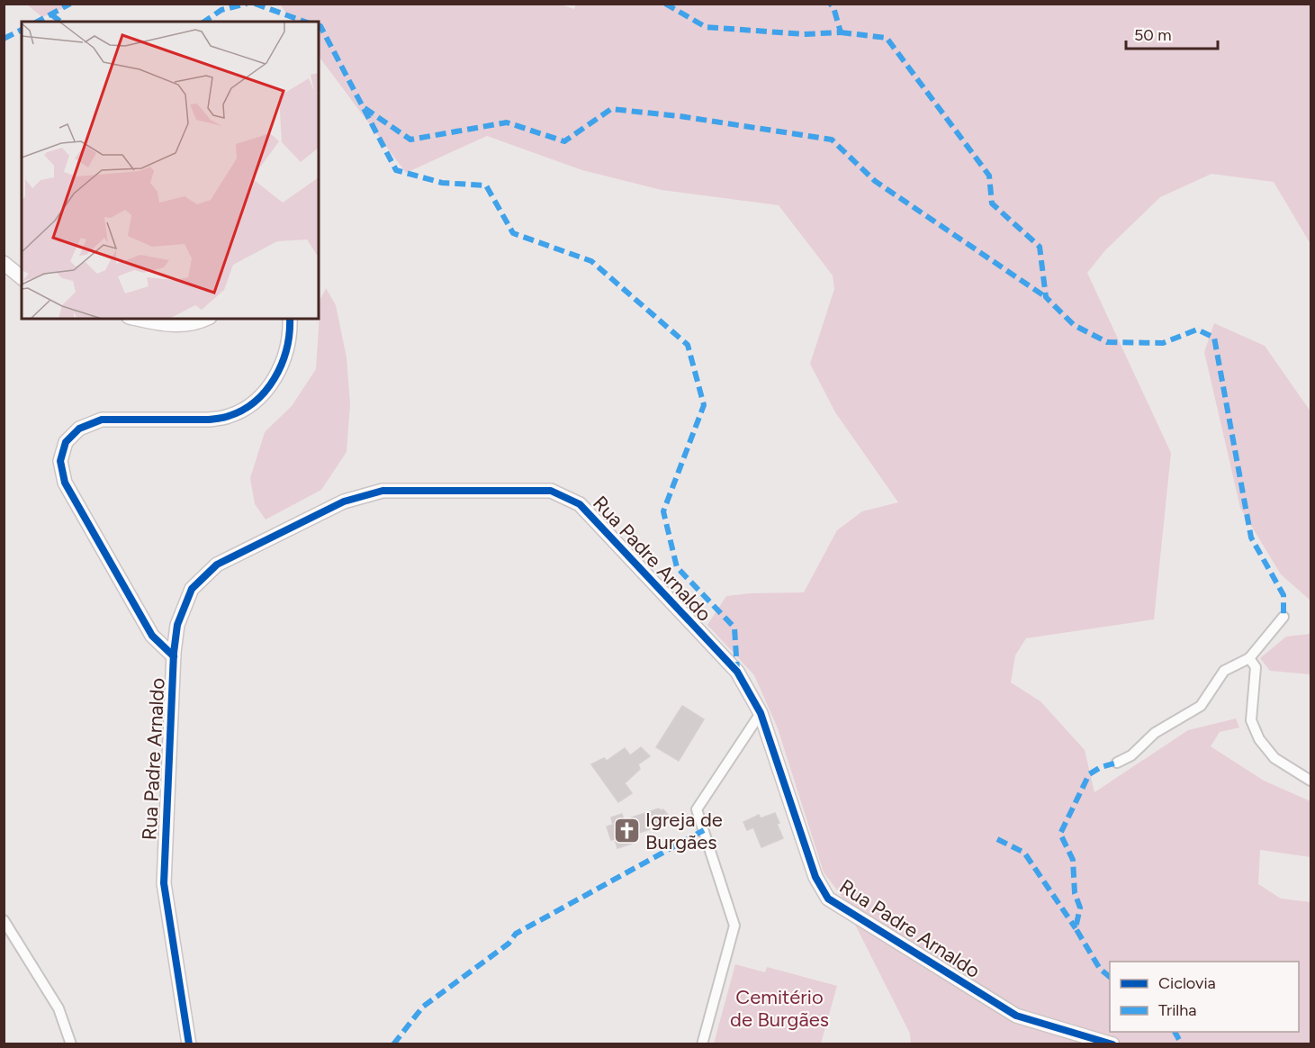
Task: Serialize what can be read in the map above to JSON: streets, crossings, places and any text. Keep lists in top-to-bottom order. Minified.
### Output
{"streets":{"street":["Rua Padre Arnaldo"]},"parks":["Cemitério de Burgães"],"places":{"church":["Igreja de Burgães"]},"legend":["Ciclovia","Trilha"],"scale_bar":"50 m"}
